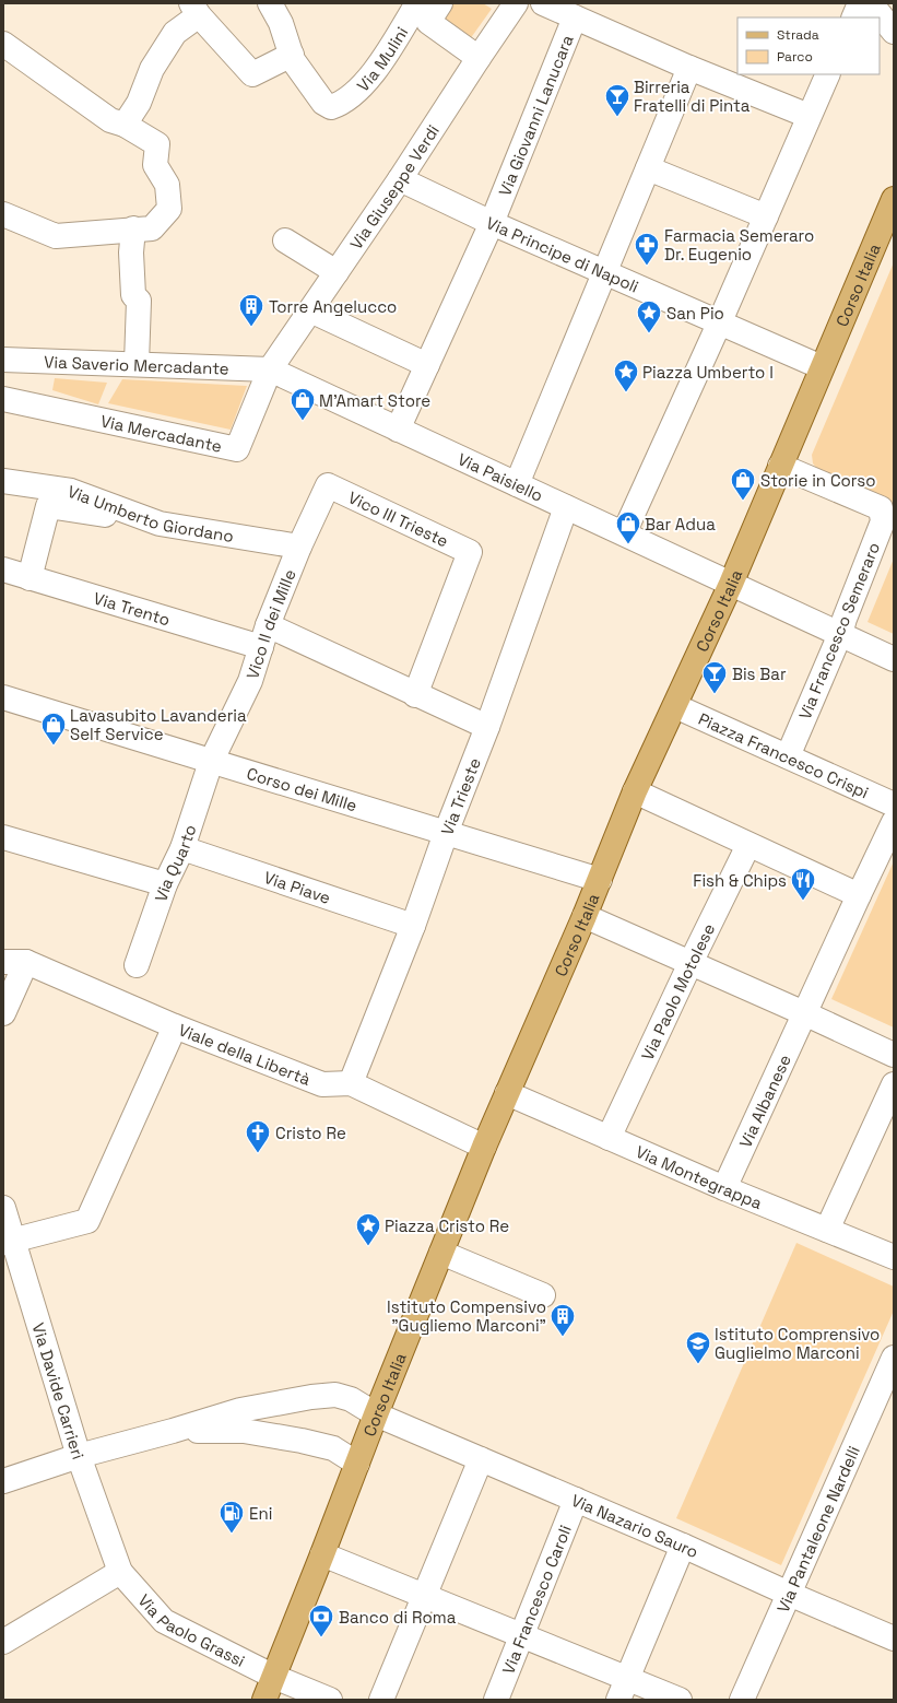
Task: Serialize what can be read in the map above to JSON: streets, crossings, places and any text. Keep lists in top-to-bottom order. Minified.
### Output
{"streets":{"main road":["Corso Italia"],"street":["Via Mulini","Via Giovanni Lanucara","Via Giuseppe Verdi","Via Principe di Napoli","Via Saverio Mercadante","Via Mercadante","Via Paisiello","Via Umberto Giordano","Vico III Trieste","Via Trento","Vico II dei Mille","Via Francesco Semeraro","Piazza Francesco Crispi","Corso dei Mille","Via Trieste","Via Quarto","Via Piave","Via Paolo Motolese","Viale della Libertà","Via Albanese","Via Montegrappa","Via Davide Carrieri","Via Nazario Sauro","Via Pantaleone Nardelli","Via Francesco Caroli","Via Paolo Grassi"]},"crossings":[["Via Giovanni Lanucara","Via Principe di Napoli"],["Via Giovanni Lanucara","Via Paisiello"],["Via Giuseppe Verdi","Via Principe di Napoli"],["Via Giuseppe Verdi","Via Saverio Mercadante"],["Via Giuseppe Verdi","Via Mercadante"],["Via Giuseppe Verdi","Via Paisiello"],["Via Principe di Napoli","Corso Italia"],["Corso Italia","Via Paisiello"],["Corso Italia","Via Francesco Semeraro"],["Corso Italia","Piazza Francesco Crispi"],["Corso Italia","Corso dei Mille"],["Corso Italia","Viale della Libertà"],["Corso Italia","Via Montegrappa"],["Corso Italia","Via Nazario Sauro"],["Corso Italia","Via Paolo Grassi"],["Via Saverio Mercadante","Via Mercadante"],["Via Saverio Mercadante","Via Paisiello"],["Via Mercadante","Via Paisiello"],["Via Paisiello","Via Francesco Semeraro"],["Via Paisiello","Via Trieste"],["Via Umberto Giordano","Vico II dei Mille"],["Vico III Trieste","Via Trento"],["Vico III Trieste","Vico II dei Mille"],["Via Trento","Vico II dei Mille"],["Via Trento","Via Trieste"],["Vico II dei Mille","Corso dei Mille"],["Vico II dei Mille","Via Quarto"],["Via Francesco Semeraro","Piazza Francesco Crispi"],["Corso dei Mille","Via Trieste"],["Corso dei Mille","Via Quarto"],["Via Trieste","Via Piave"],["Via Trieste","Viale della Libertà"],["Via Quarto","Via Piave"],["Via Paolo Motolese","Via Montegrappa"],["Via Albanese","Via Montegrappa"],["Via Davide Carrieri","Via Paolo Grassi"],["Via Nazario Sauro","Via Pantaleone Nardelli"],["Via Nazario Sauro","Via Francesco Caroli"]],"places":{"bar":["Birreria Fratelli di Pinta","Bis Bar"],"pharmacy":["Farmacia Semeraro Dr. Eugenio"],"building":["Torre Angelucco","Istituto Compensivo \"Gugliemo Marconi\""],"place":["San Pio","Piazza Umberto I","Piazza Cristo Re"],"shop":["M'Amart Store","Storie in Corso","Bar Adua","Lavasubito Lavanderia Self Service"],"restaurant":["Fish & Chips"],"church":["Cristo Re"],"school or university":["Istituto Comprensivo Guglielmo Marconi"],"fuel station":["Eni"],"bank":["Banco di Roma"]},"legend":["Strada","Parco"]}
